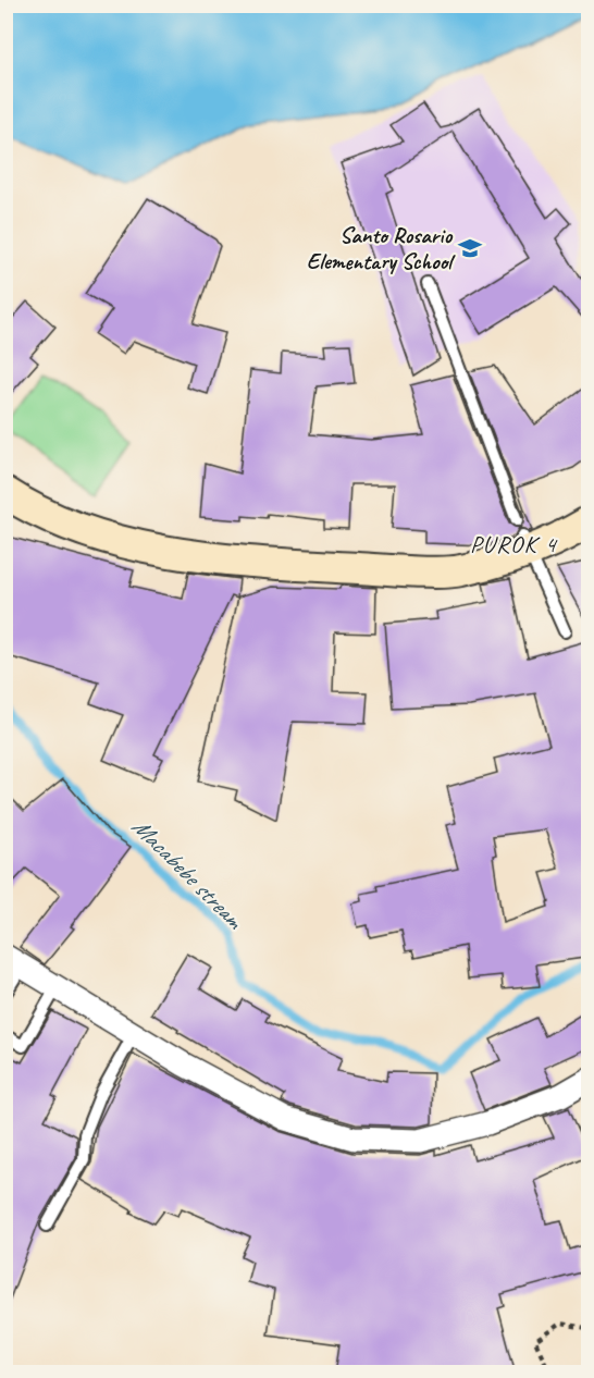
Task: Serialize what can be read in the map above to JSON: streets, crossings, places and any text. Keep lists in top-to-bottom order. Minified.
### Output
{"districts":["PUROK 4"],"water":["Macabebe stream"],"places":{"school or university":["Santo Rosario Elementary School"]}}
